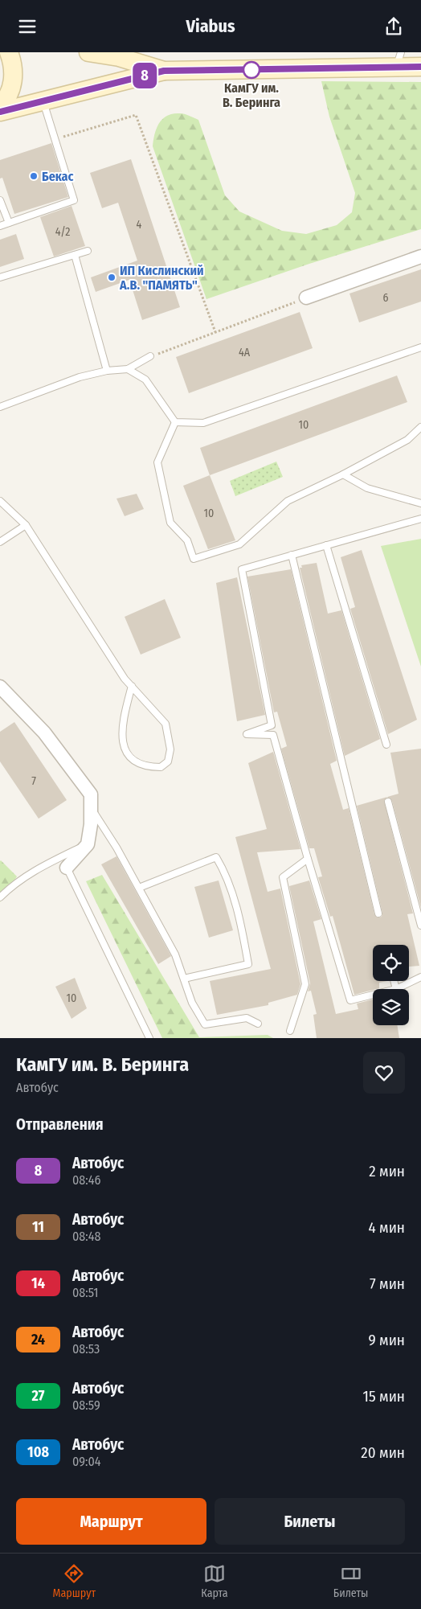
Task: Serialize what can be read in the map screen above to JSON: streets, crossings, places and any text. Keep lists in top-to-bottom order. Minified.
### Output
{"places":["КамГУ им. В. Беринга","Бекас","ИП Кислинский А.В. \"ПАМЯТЬ\""],"lines":["bus line 8"],"house_numbers":["4","4/2","6","4А","10","10","7","10"],"page":{"header":"Viabus","on_map":"8","heading":[["КамГУ им. В. Беринга","Автобус"],"Отправления"],"list":[{"mark":"8","name":"Автобус","note":"08:46","value":"2 мин"},{"mark":"11","name":"Автобус","note":"08:48","value":"4 мин"},{"mark":"14","name":"Автобус","note":"08:51","value":"7 мин"},{"mark":"24","name":"Автобус","note":"08:53","value":"9 мин"},{"mark":"27","name":"Автобус","note":"08:59","value":"15 мин"},{"mark":"108","name":"Автобус","note":"09:04","value":"20 мин"}],"buttons":["Маршрут","Билеты"],"tabs":["Маршрут","Карта","Билеты"]}}
